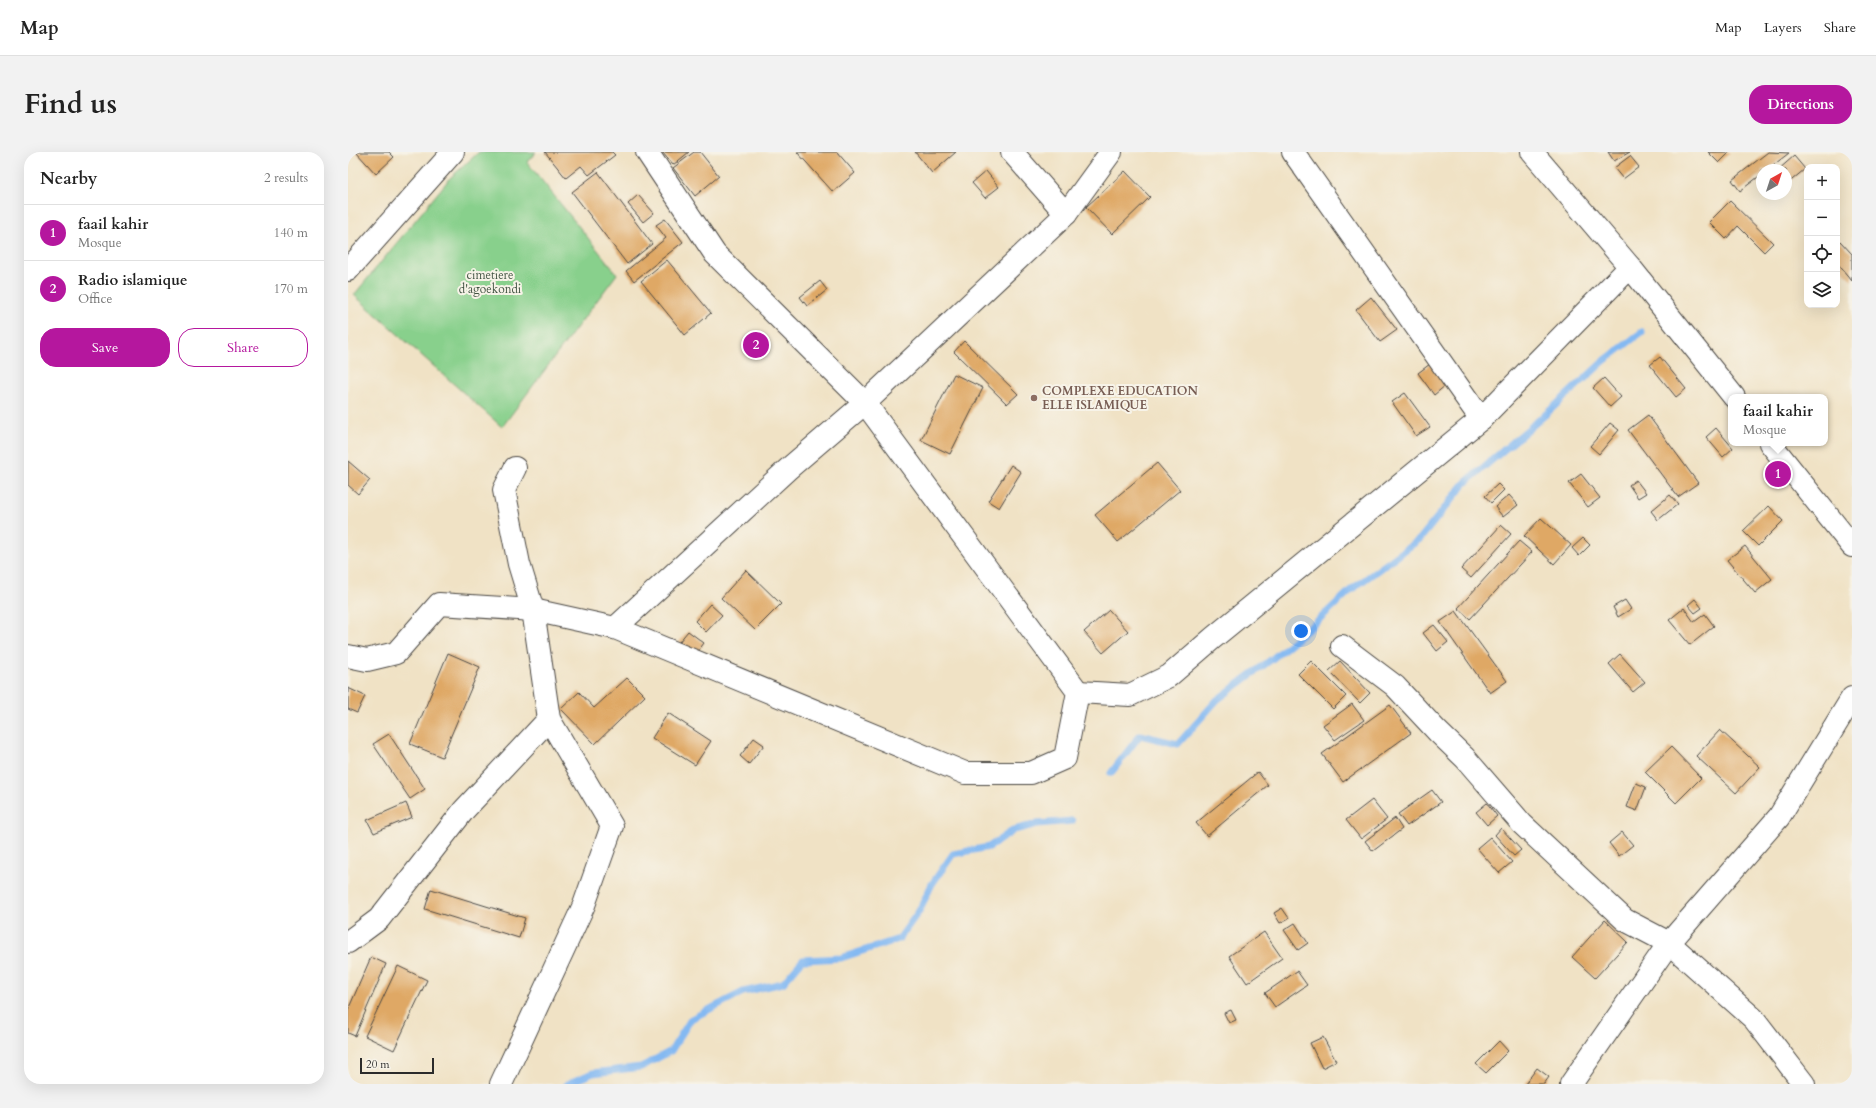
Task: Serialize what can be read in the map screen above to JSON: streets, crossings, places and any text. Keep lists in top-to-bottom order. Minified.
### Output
{"parks":["cimetiere d'agoekondi"],"places":["COMPLEXE EDUCATION ELLE ISLAMIQUE"],"scale_bar":"20 m","north":"top right","page":{"header":"Map","nav":["Map","Layers","Share"],"title":"Find us","buttons":["Directions",["Save","Share"]],"heading":["Nearby","2 results"],"map_buttons":["+","−"],"list":[{"mark":"1","name":"faail kahir","note":"Mosque","value":"140 m"},{"mark":"2","name":"Radio islamique","note":"Office","value":"170 m"}],"pins":["2","1"],"popup":["faail kahir","Mosque"],"scale":"20 m"}}
